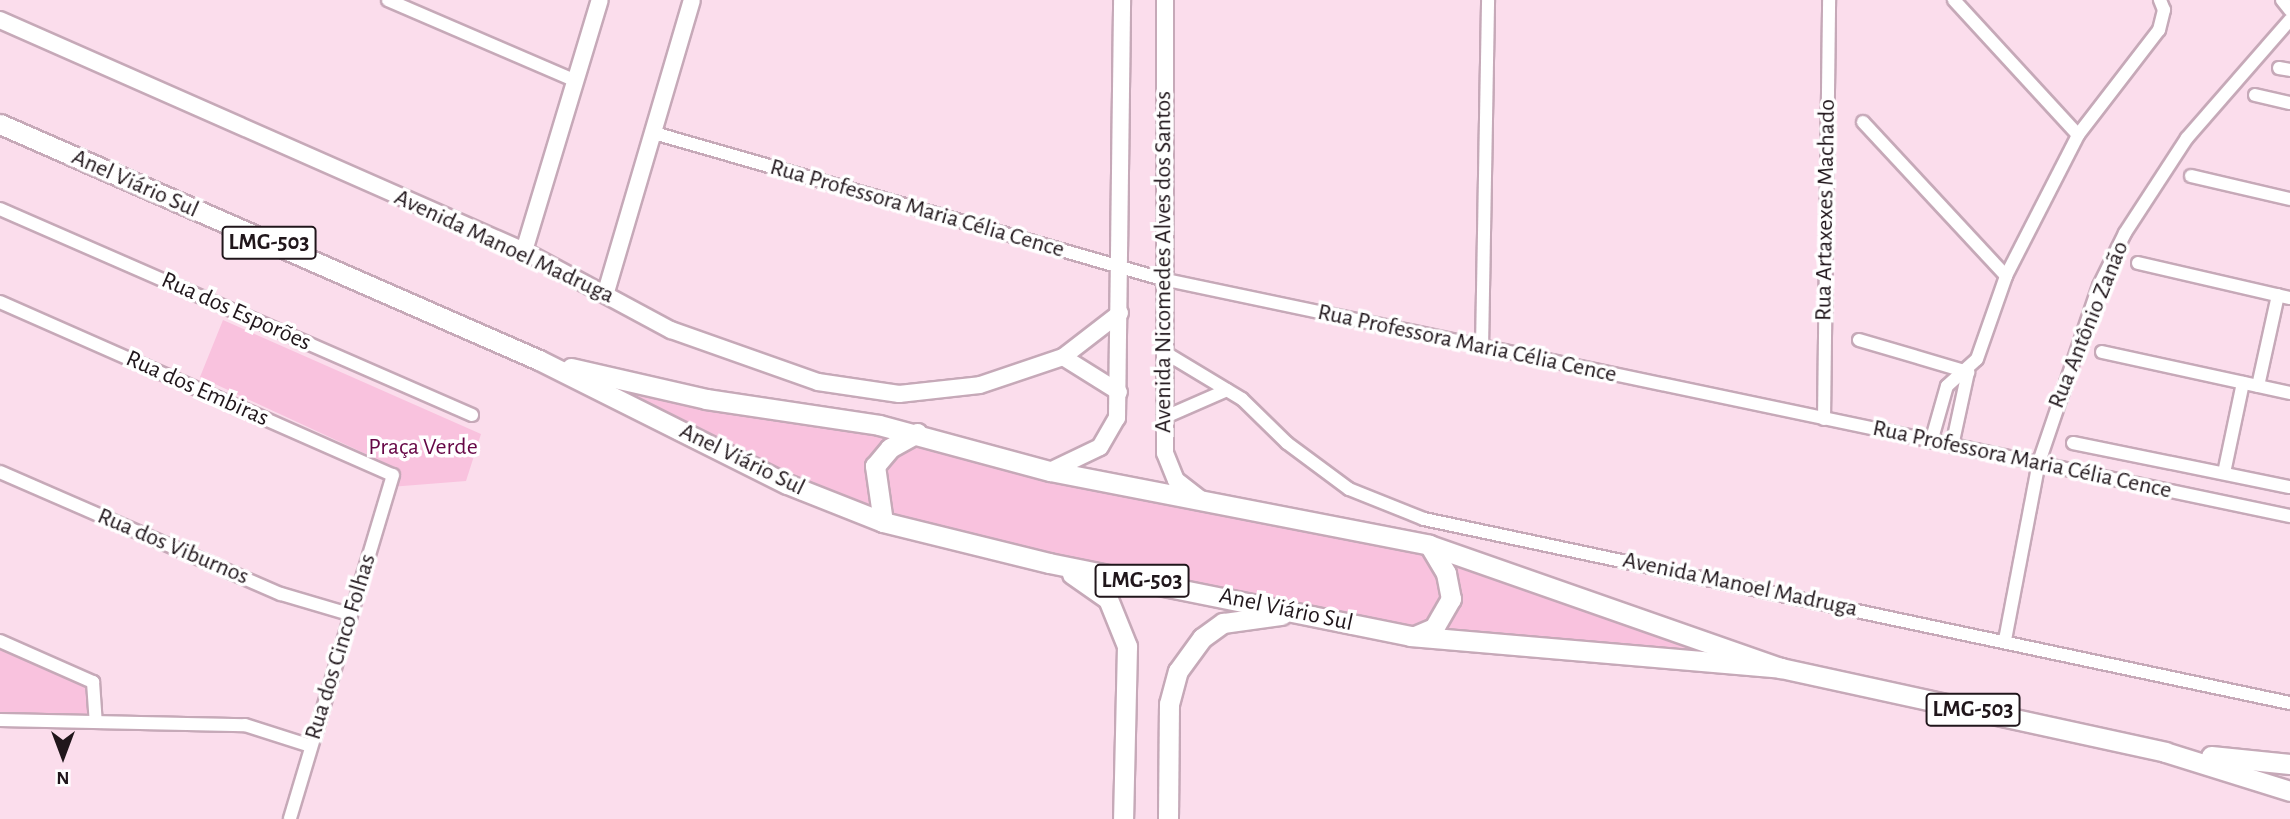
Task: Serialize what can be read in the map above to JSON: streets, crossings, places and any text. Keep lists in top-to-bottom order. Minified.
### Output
{"streets":{"main road":["Anel Viário Sul","LMG-503"],"street":["Rua Professora Maria Célia Cence","Rua Artaxexes Machado","Avenida Manoel Madruga","Avenida Nicomedes Alves dos Santos","Rua dos Esporões","Rua Antônio Zanão","Rua dos Embiras","Rua dos Viburnos","Rua dos Cinco Folhas"]},"crossings":[["Anel Viário Sul","Avenida Nicomedes Alves dos Santos"],["Rua Professora Maria Célia Cence","Rua Artaxexes Machado"],["Rua Professora Maria Célia Cence","Avenida Nicomedes Alves dos Santos"],["Rua Professora Maria Célia Cence","Rua Antônio Zanão"],["Avenida Manoel Madruga","Avenida Nicomedes Alves dos Santos"],["Avenida Manoel Madruga","Rua Antônio Zanão"],["Rua dos Embiras","Rua dos Cinco Folhas"],["Rua dos Viburnos","Rua dos Cinco Folhas"]],"parks":["Praça Verde"],"north":"bottom"}
